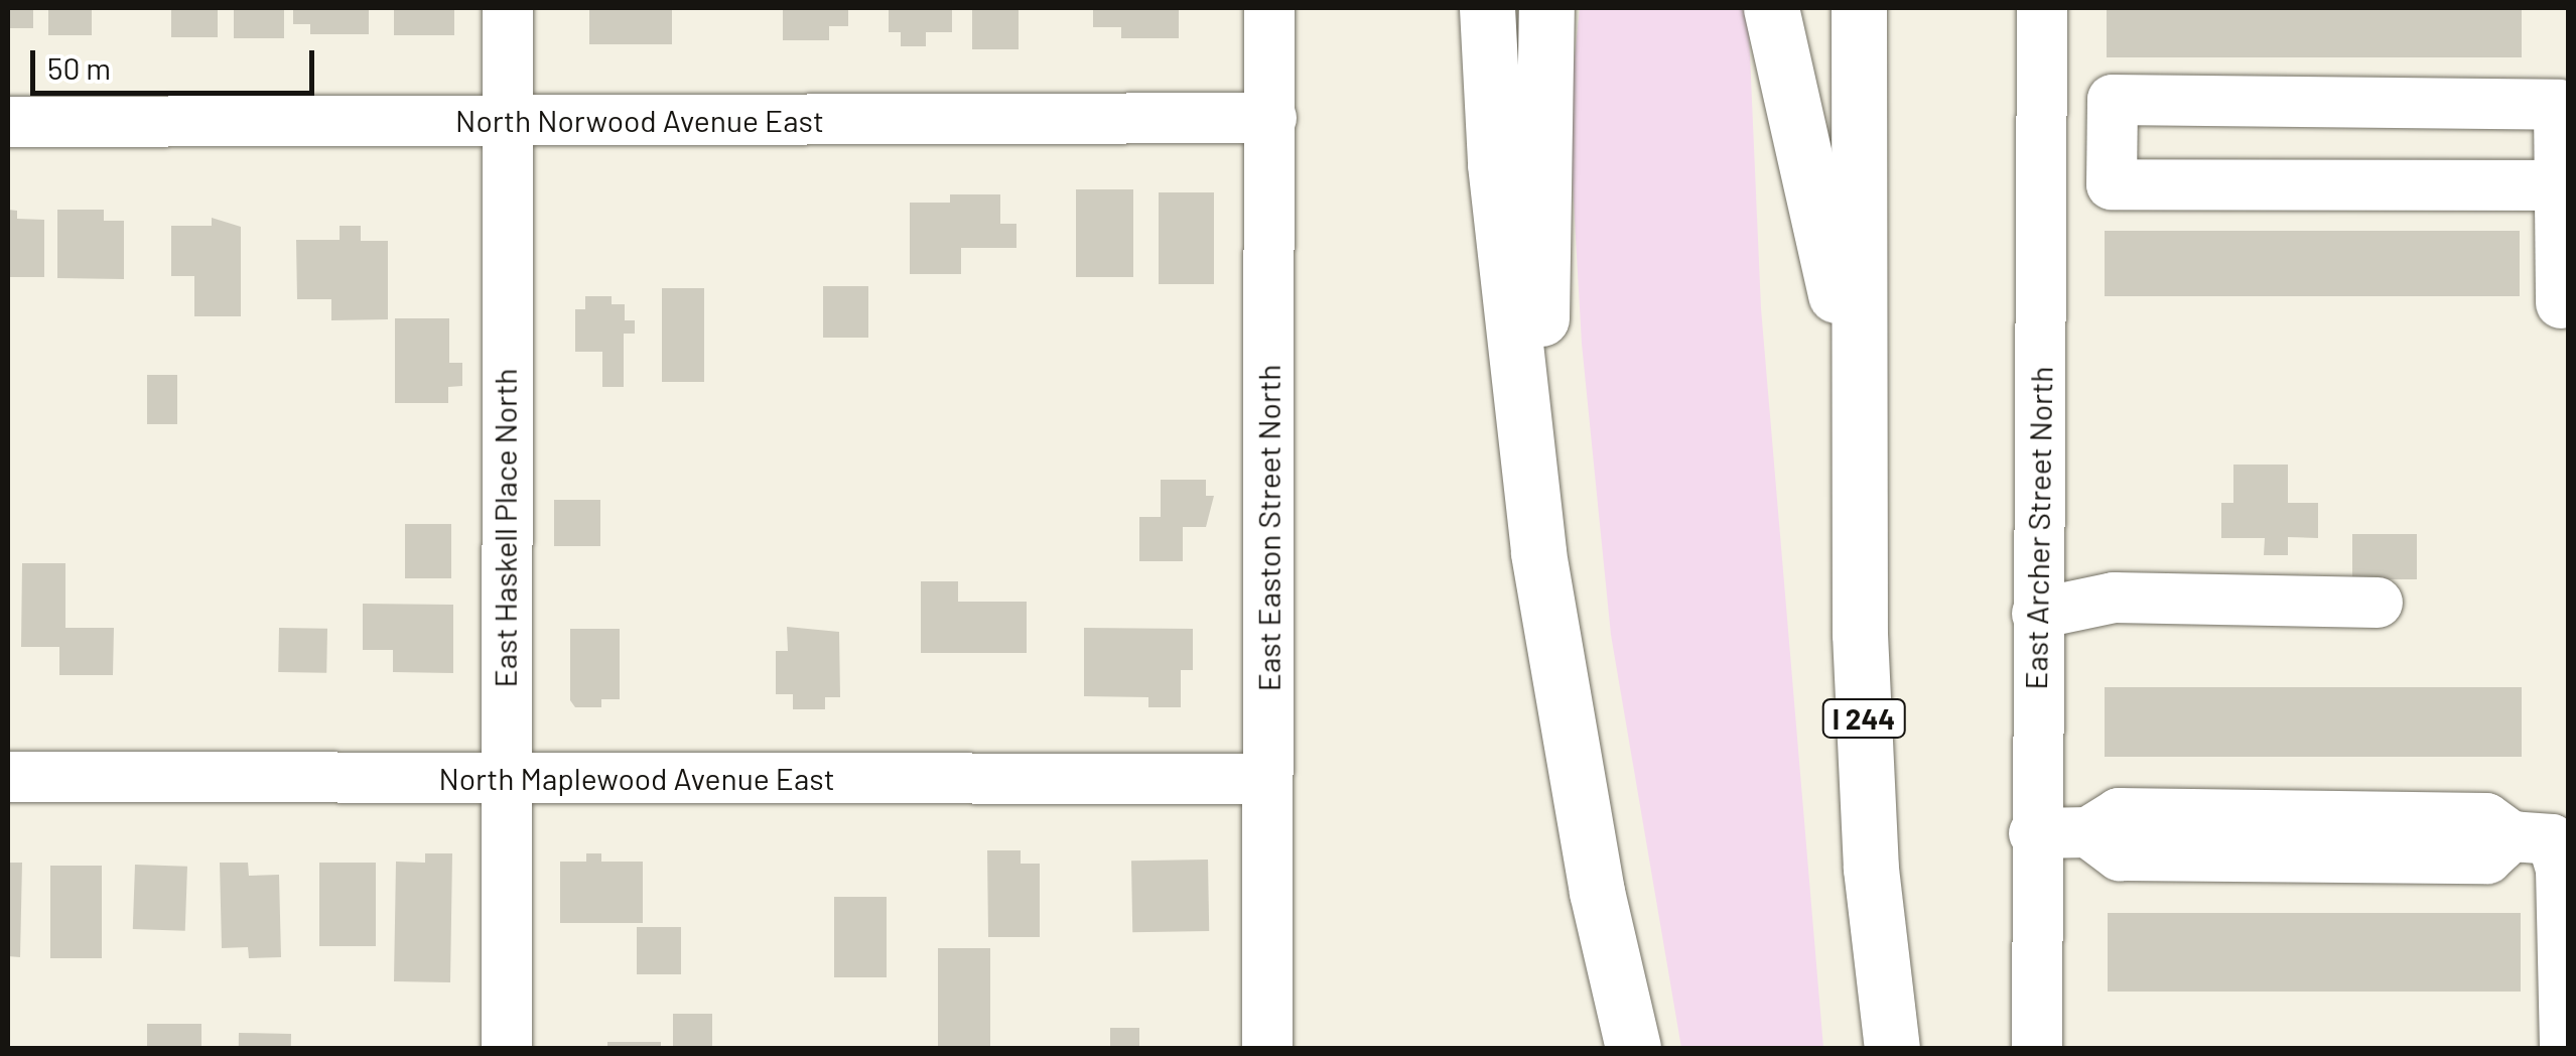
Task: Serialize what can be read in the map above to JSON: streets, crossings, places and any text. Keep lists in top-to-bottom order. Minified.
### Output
{"streets":{"highway":["I 244"],"street":["North Norwood Avenue East","East Haskell Place North","East Easton Street North","East Archer Street North","North Maplewood Avenue East"]},"crossings":[["North Norwood Avenue East","East Haskell Place North"],["North Norwood Avenue East","East Easton Street North"],["East Haskell Place North","North Maplewood Avenue East"],["East Easton Street North","North Maplewood Avenue East"]],"scale_bar":"50 m"}
